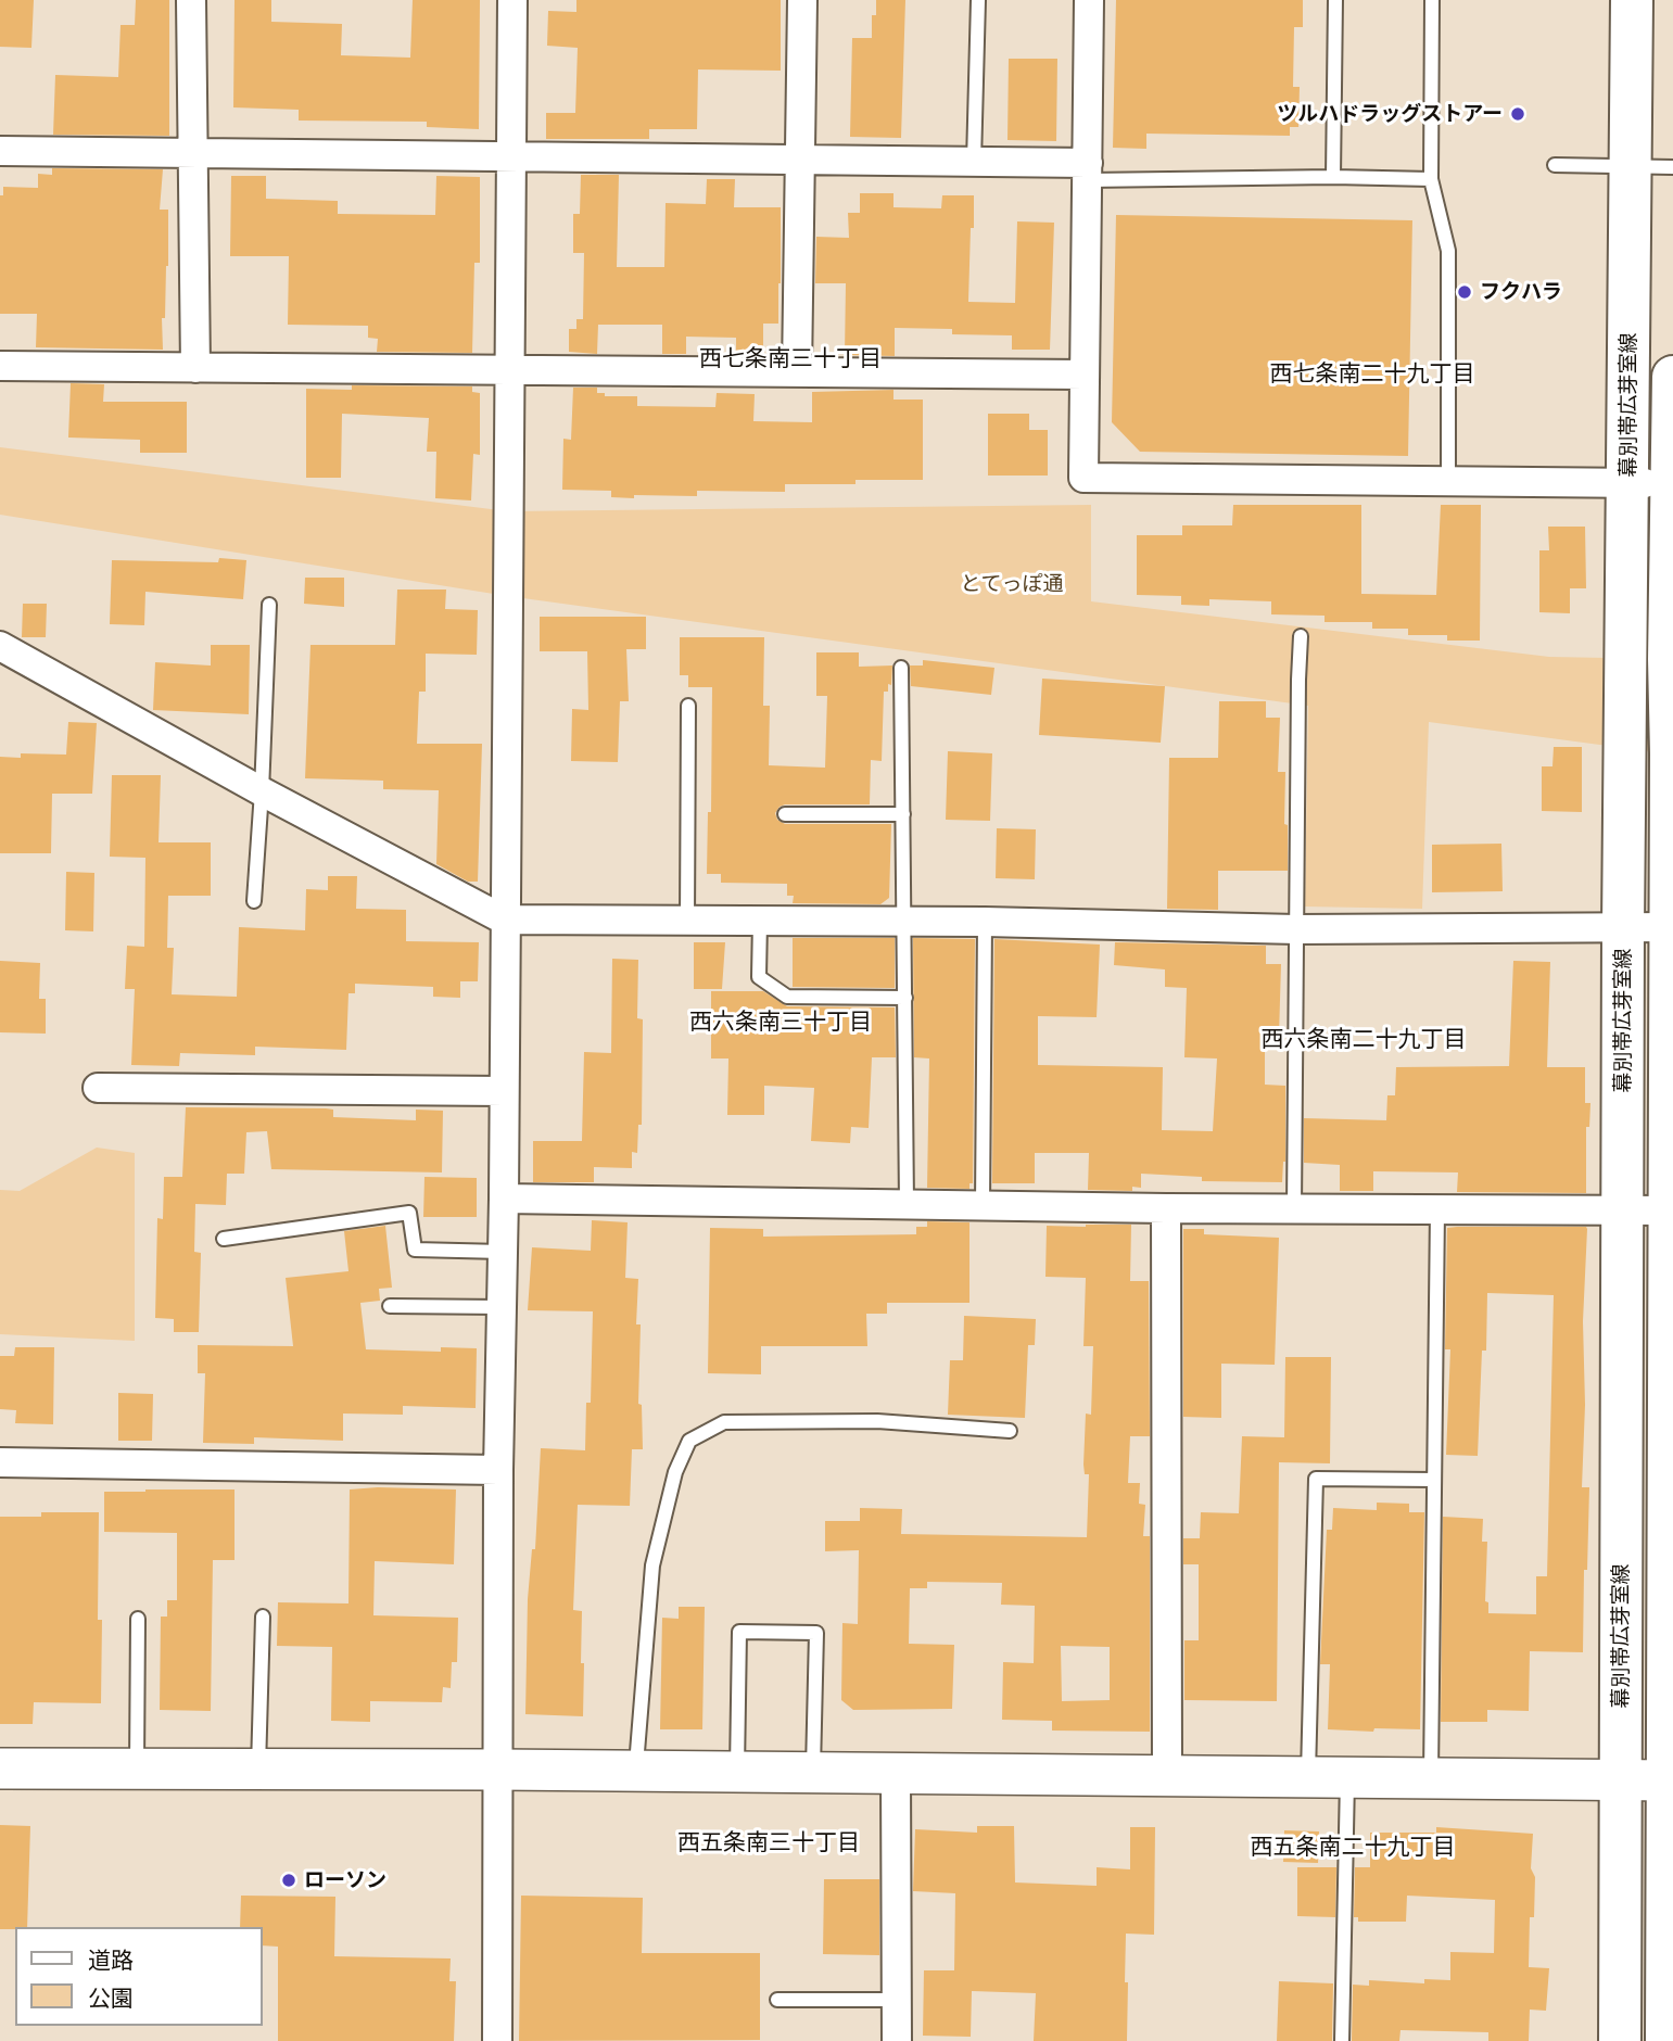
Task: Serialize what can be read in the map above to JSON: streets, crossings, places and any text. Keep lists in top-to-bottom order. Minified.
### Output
{"streets":{"main road":["幕別帯広芽室線"]},"districts":["西七条南三十丁目","西七条南二十九丁目","西六条南三十丁目","西六条南二十九丁目","西五条南三十丁目","西五条南二十九丁目"],"parks":["とてっぽ通"],"places":["ツルハドラッグストアー","フクハラ","ローソン"],"legend":["道路","公園"]}
